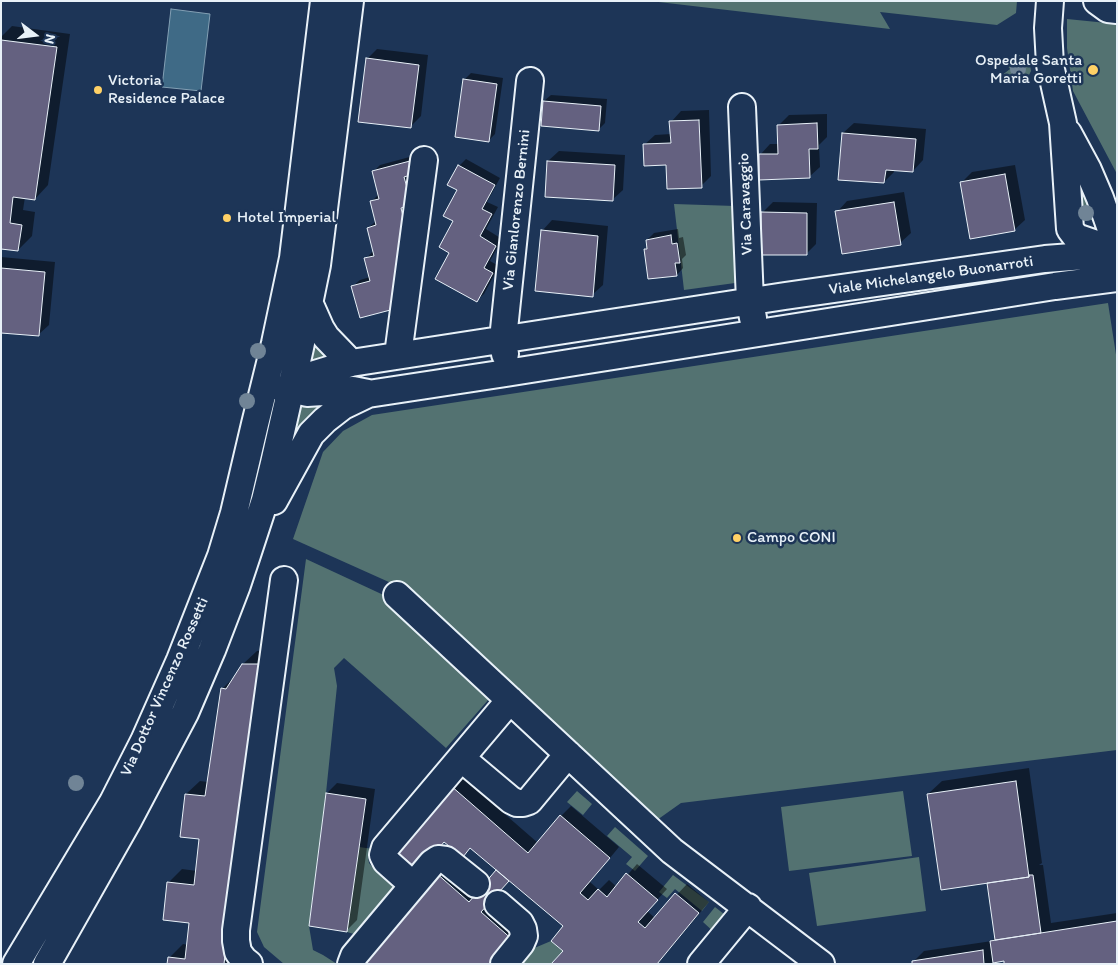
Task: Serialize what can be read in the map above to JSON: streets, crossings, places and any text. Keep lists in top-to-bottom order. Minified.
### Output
{"streets":{"street":["Via Caravaggio","Via Gianlorenzo Bernini","Viale Michelangelo Buonarroti","Via Dottor Vincenzo Rossetti"]},"crossings":[["Via Caravaggio","Viale Michelangelo Buonarroti"],["Via Gianlorenzo Bernini","Viale Michelangelo Buonarroti"],["Viale Michelangelo Buonarroti","Via Dottor Vincenzo Rossetti"]],"places":["Ospedale Santa Maria Goretti","Victoria Residence Palace","Hotel Imperial","Campo CONI"],"north":"right"}
